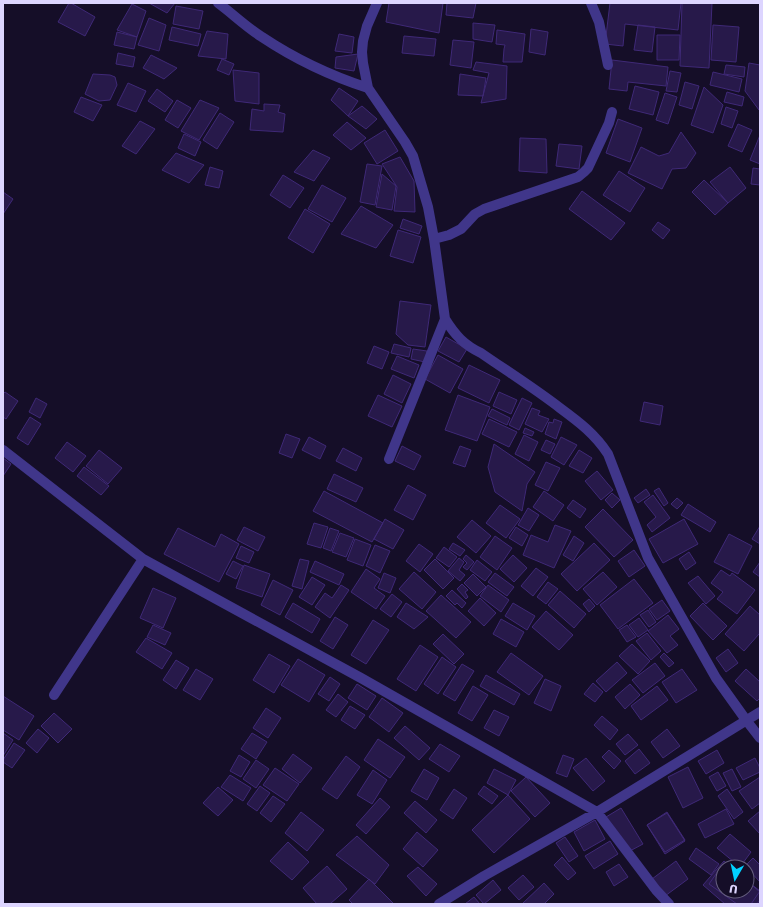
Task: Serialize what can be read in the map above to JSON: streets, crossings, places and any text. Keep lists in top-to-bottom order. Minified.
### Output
{"north":"bottom"}
